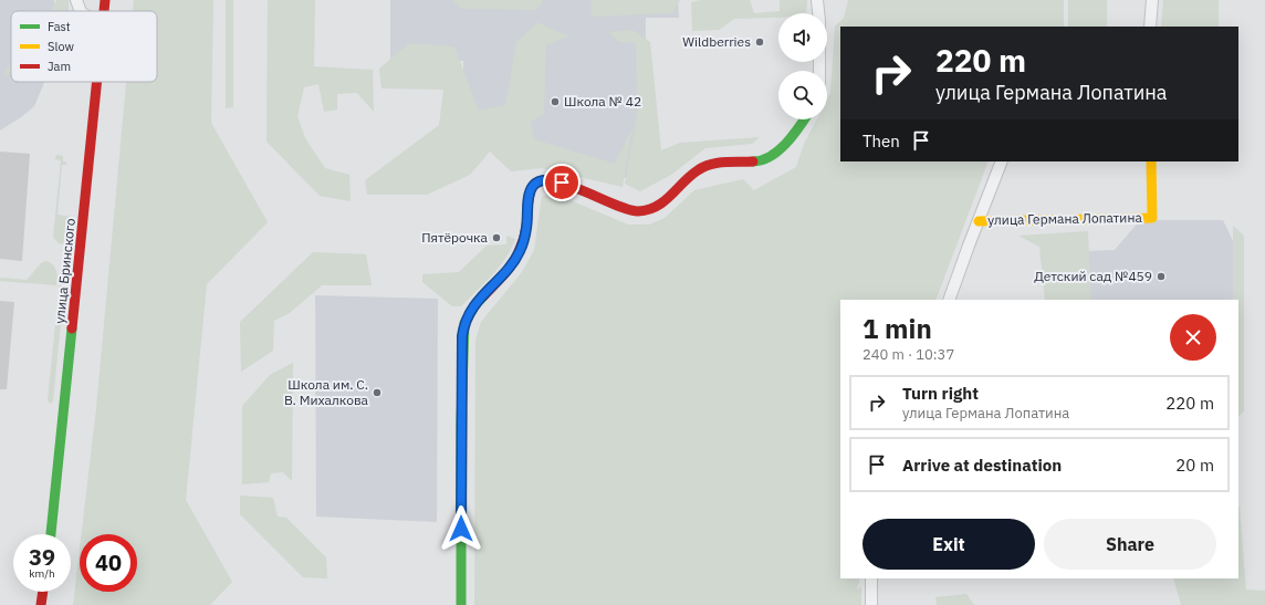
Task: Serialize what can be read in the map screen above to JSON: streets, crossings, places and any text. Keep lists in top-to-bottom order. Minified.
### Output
{"streets":{"street":["улица Германа Лопатина","улица Бринского"]},"places":["Wildberries","Школа № 42","Пятёрочка","Детский сад №459","Школа им. С. В. Михалкова"],"legend":["Fast","Slow","Jam"],"page":{"turn":["220 m","улица Германа Лопатина"],"then":"Then","heading":["1 min","240 m · 10:37"],"list":[{"name":"Turn right","note":"улица Германа Лопатина","value":"220 m"},{"name":"Arrive at destination","value":"20 m"}],"buttons":["Exit","Share"],"speed":"39 km/h","limit":"40"}}
